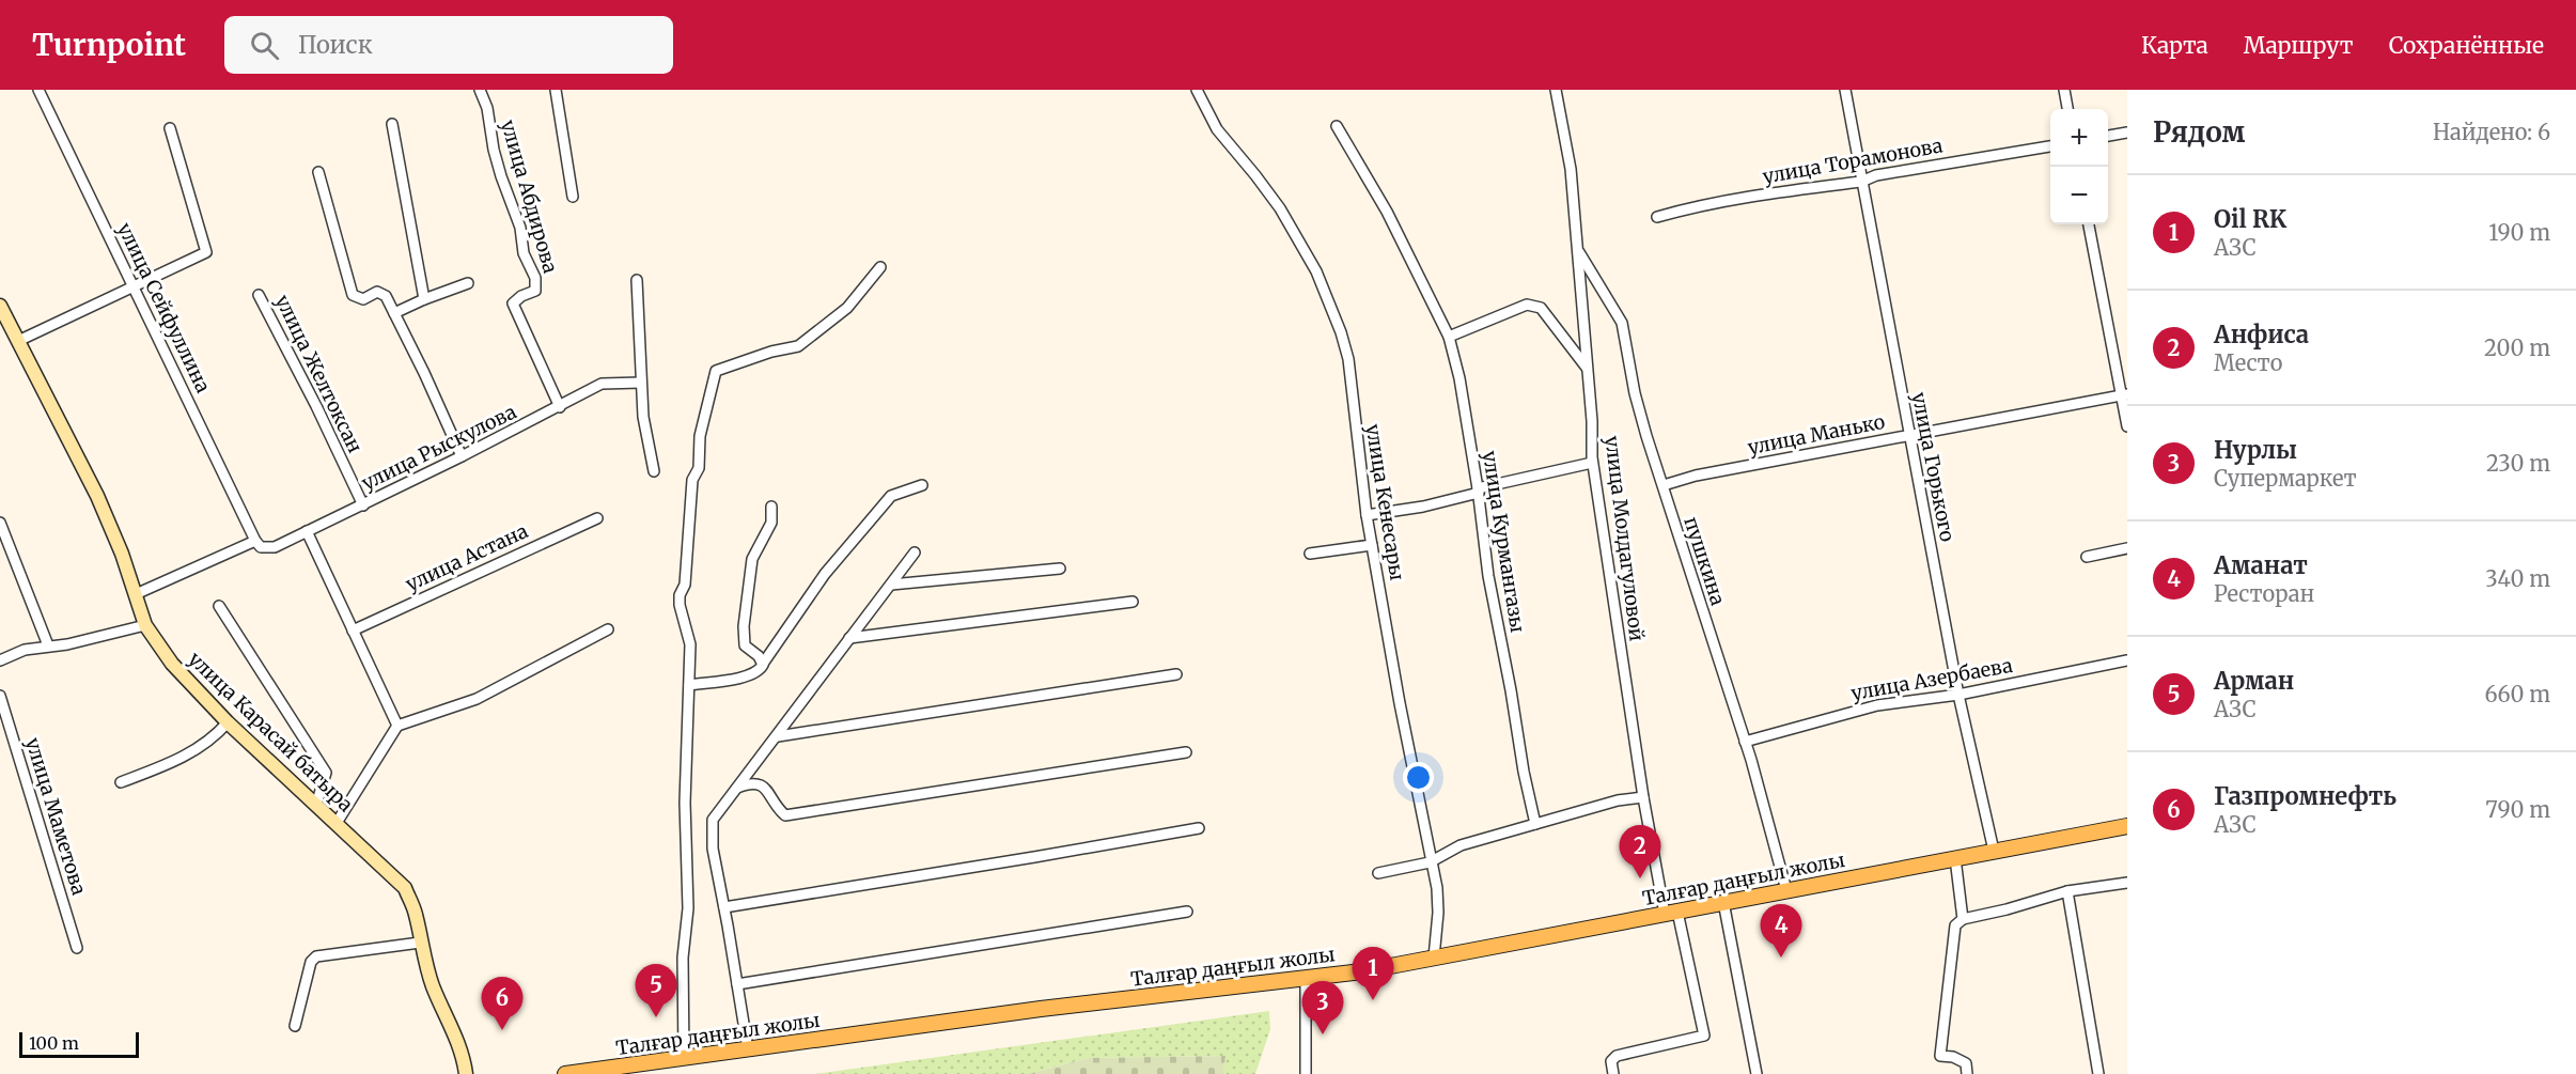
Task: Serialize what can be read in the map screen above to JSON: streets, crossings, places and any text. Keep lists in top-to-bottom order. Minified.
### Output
{"streets":{"main road":["Талғар даңғыл жолы"],"street":["улица Торамонова","улица Абдирова","улица Сейфуллина","улица Желтоксан","улица Манько","улица Рыскулова","улица Горького","улица Кенесары","улица Молдагуловой","улица Курмангазы","улица Астана","пушкина","улица Азербаева","улица Карасай батыра","улица Маметова"]},"crossings":[["улица Торамонова","улица Горького"],["улица Абдирова","улица Рыскулова"],["улица Сейфуллина","улица Рыскулова"],["улица Желтоксан","улица Рыскулова"],["улица Манько","улица Горького"],["улица Манько","пушкина"],["улица Горького","улица Азербаева"],["улица Горького","Талғар даңғыл жолы"],["улица Кенесары","Талғар даңғыл жолы"],["улица Молдагуловой","пушкина"],["улица Молдагуловой","Талғар даңғыл жолы"],["пушкина","улица Азербаева"],["пушкина","Талғар даңғыл жолы"]],"scale_bar":"100 m","page":{"header":"Turnpoint","search":"Поиск","nav":["Карта","Маршрут","Сохранённые"],"heading":["Рядом","Найдено: 6"],"map_buttons":["+","−"],"list":[{"mark":"1","name":"Oil RK","note":"АЗС","value":"190 m"},{"mark":"2","name":"Анфиса","note":"Место","value":"200 m"},{"mark":"3","name":"Нурлы","note":"Супермаркет","value":"230 m"},{"mark":"4","name":"Аманат","note":"Ресторан","value":"340 m"},{"mark":"5","name":"Арман","note":"АЗС","value":"660 m"},{"mark":"6","name":"Газпромнефть","note":"АЗС","value":"790 m"}],"pins":["2","4","1","5","6","3"],"scale":"100 m"}}
